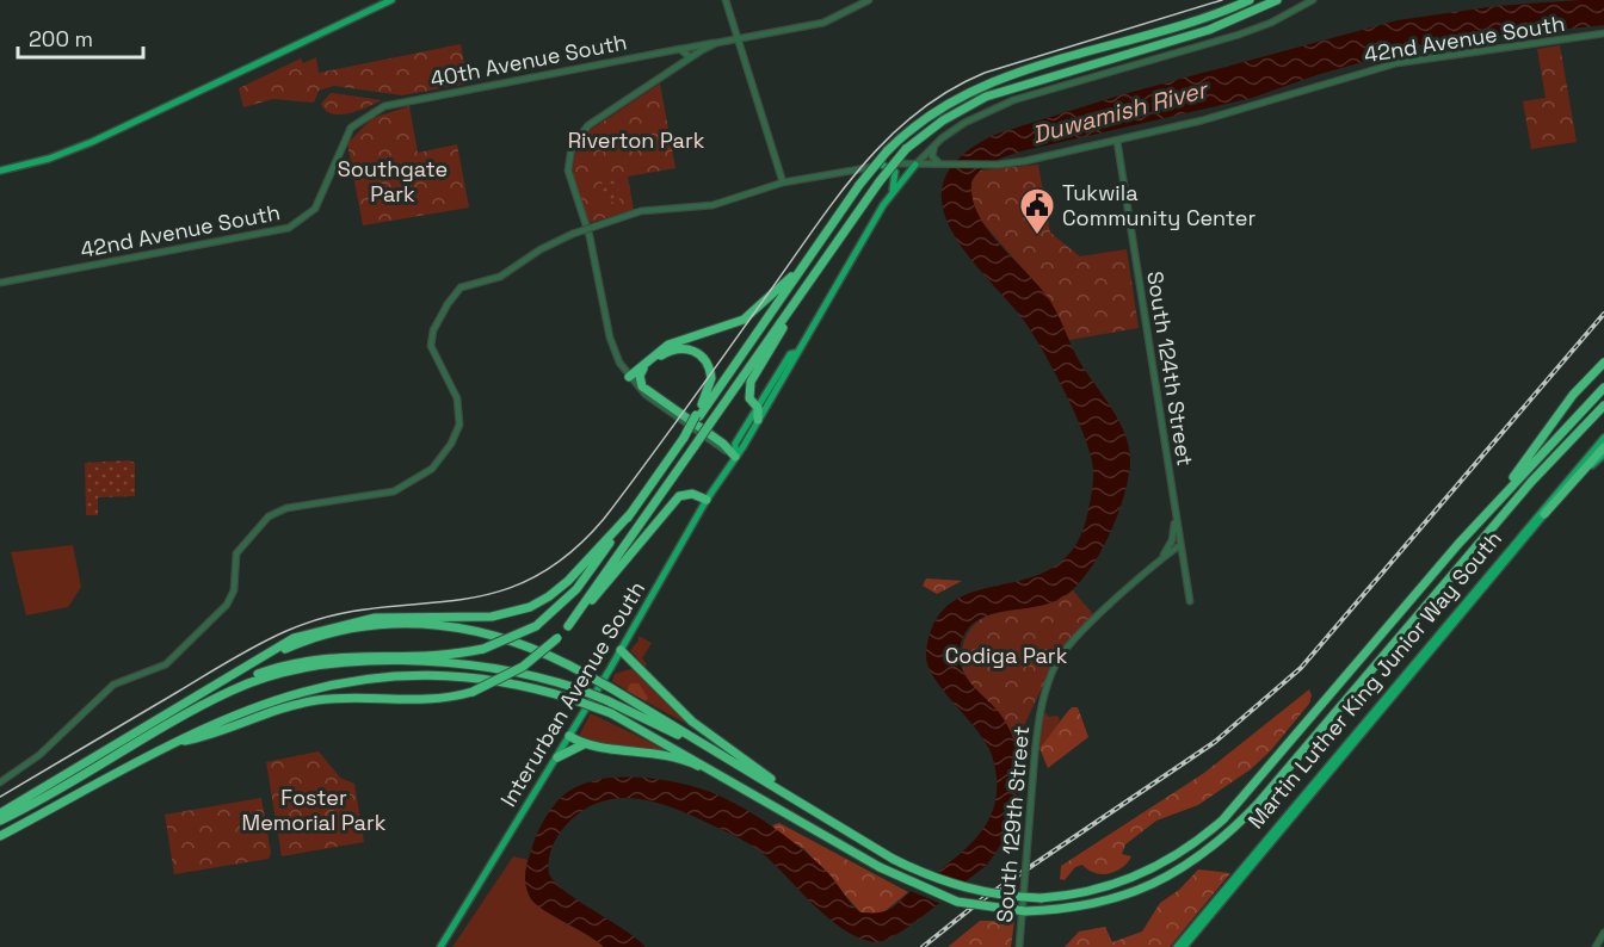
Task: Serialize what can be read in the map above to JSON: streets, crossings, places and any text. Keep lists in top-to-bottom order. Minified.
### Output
{"streets":{"main road":["Martin Luther King Junior Way South","Interurban Avenue South"],"street":["42nd Avenue South","40th Avenue South","South 124th Street","South 129th Street"]},"crossings":[["42nd Avenue South","40th Avenue South"],["42nd Avenue South","South 124th Street"]],"water":["Duwamish River"],"parks":["Riverton Park","Southgate Park","Codiga Park","Foster Memorial Park"],"places":{"public building":["Tukwila Community Center"]},"scale_bar":"200 m"}
